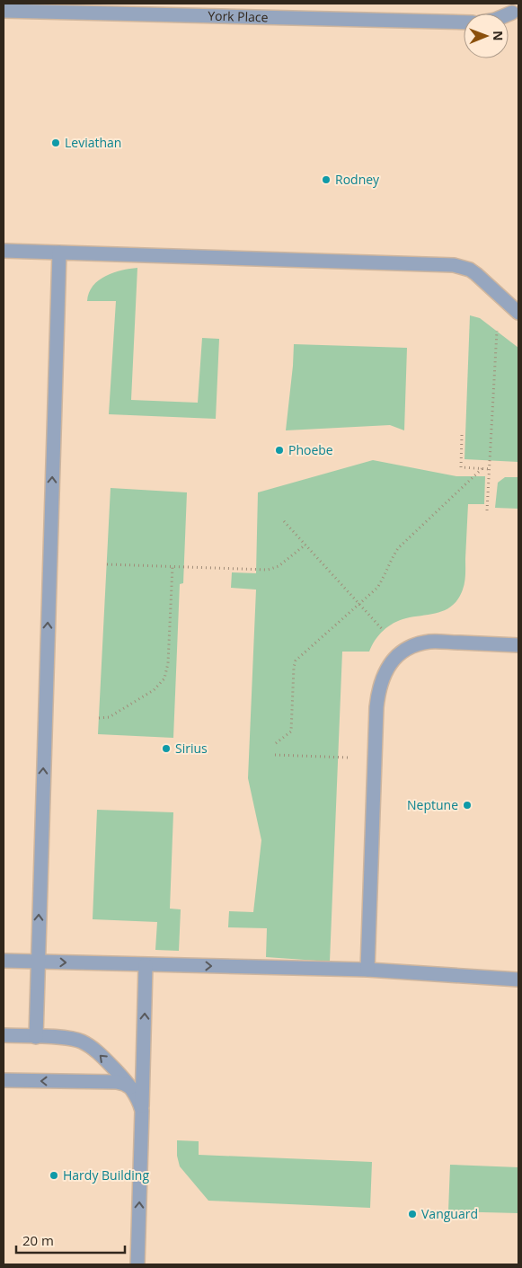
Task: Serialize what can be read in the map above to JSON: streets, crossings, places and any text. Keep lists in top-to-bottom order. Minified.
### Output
{"streets":{"street":["York Place"]},"places":["Leviathan","Rodney","Phoebe","Sirius","Neptune","Hardy Building","Vanguard"],"scale_bar":"20 m","north":"right"}
